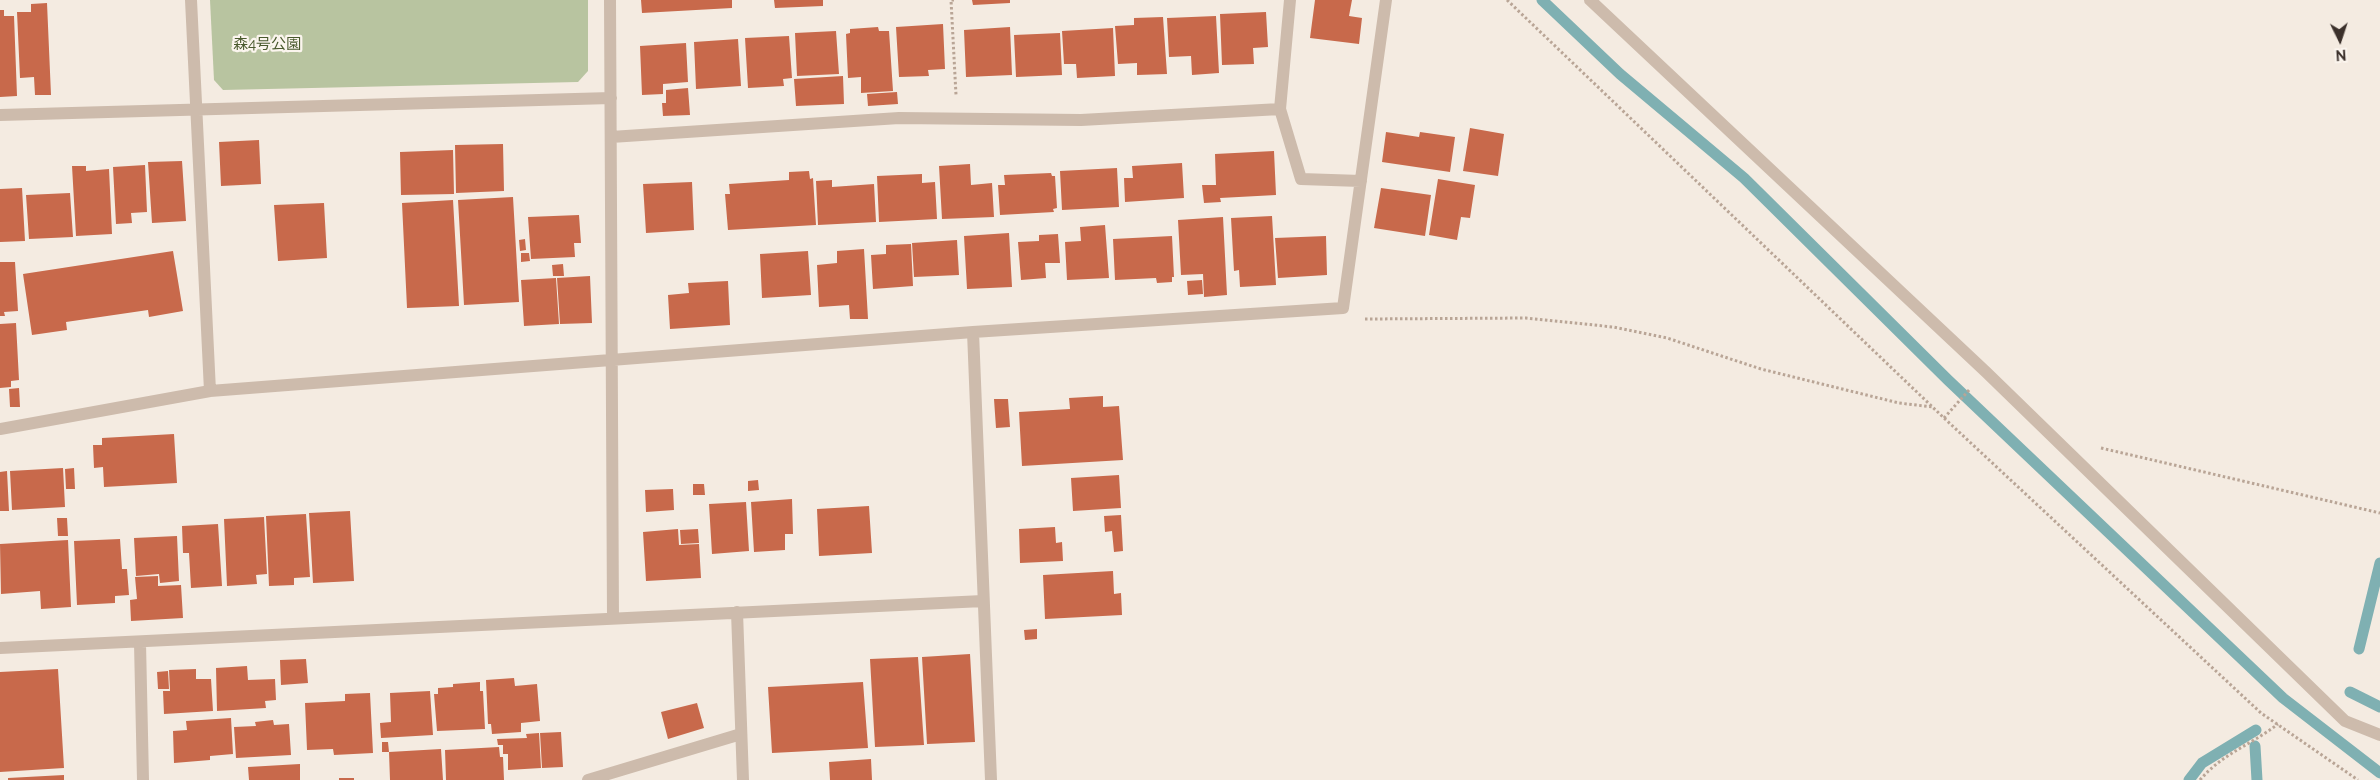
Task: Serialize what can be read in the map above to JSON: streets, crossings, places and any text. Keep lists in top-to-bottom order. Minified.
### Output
{"parks":["森4号公園"],"north":"bottom"}
